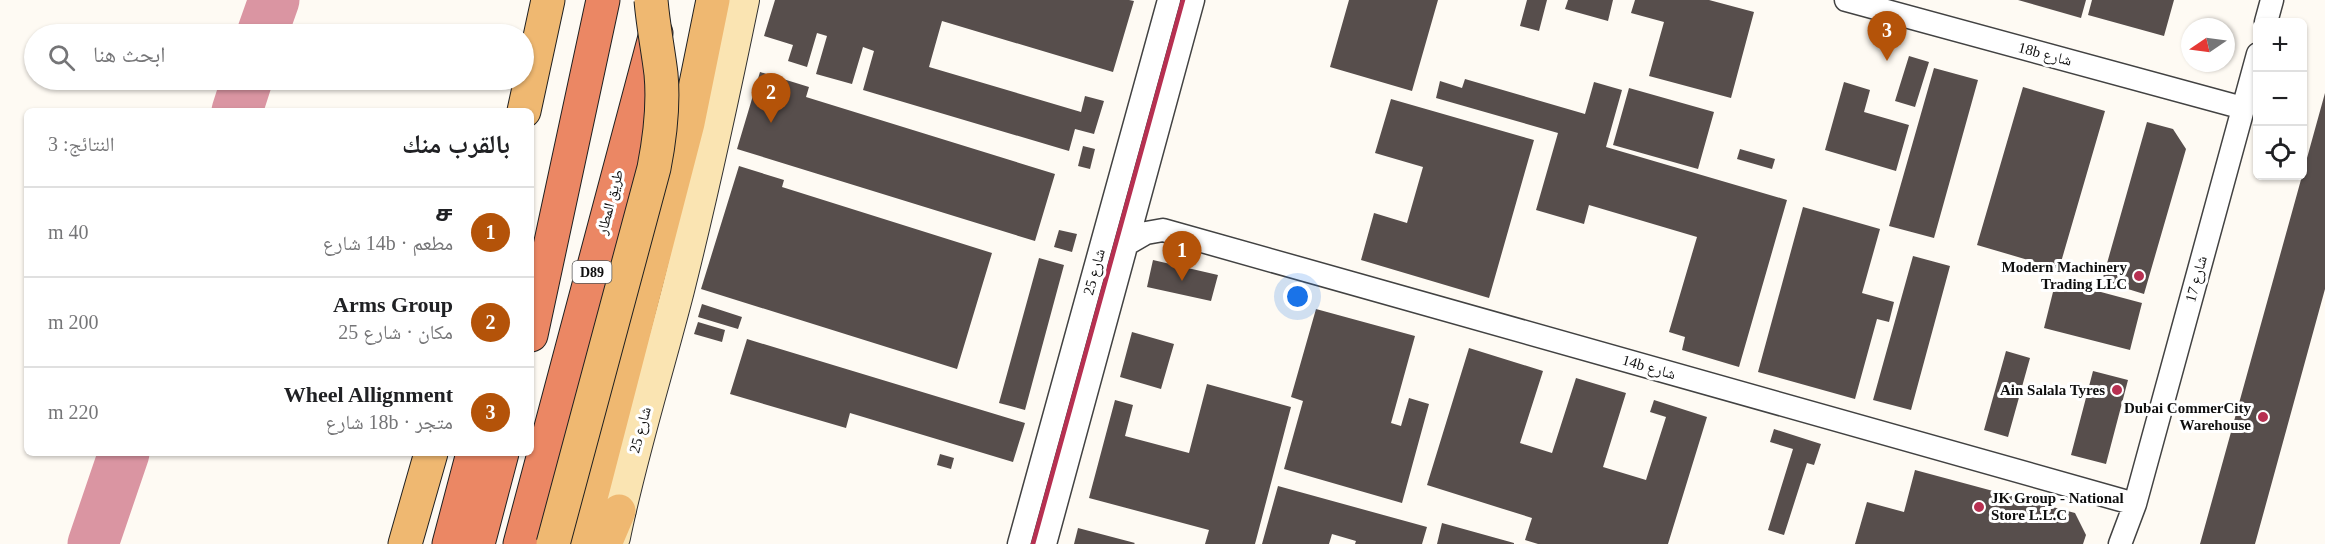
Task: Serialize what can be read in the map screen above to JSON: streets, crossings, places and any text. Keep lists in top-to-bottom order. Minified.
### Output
{"streets":{"highway":["طريق المطار","D89"],"street":["18b شارع","شارع 25","شارع 17","14b شارع"]},"crossings":[["18b شارع","شارع 17"],["شارع 17","14b شارع"]],"places":["Modern Machinery Trading LLC","Ain Salala Tyres","Dubai CommerCity Warehouse","JK Group - National Store L.L.C"],"north":"left","page":{"pins":["3","2","1"],"map_buttons":["+","−"],"search":"ابحث هنا","heading":["بالقرب منك","النتائج: 3"],"list":[{"mark":"1","name":"ச","note":"مطعم · 14b شارع","value":"40 m"},{"mark":"2","name":"Arms Group","note":"مكان · شارع 25","value":"200 m"},{"mark":"3","name":"Wheel Allignment","note":"متجر · 18b شارع","value":"220 m"}]}}
